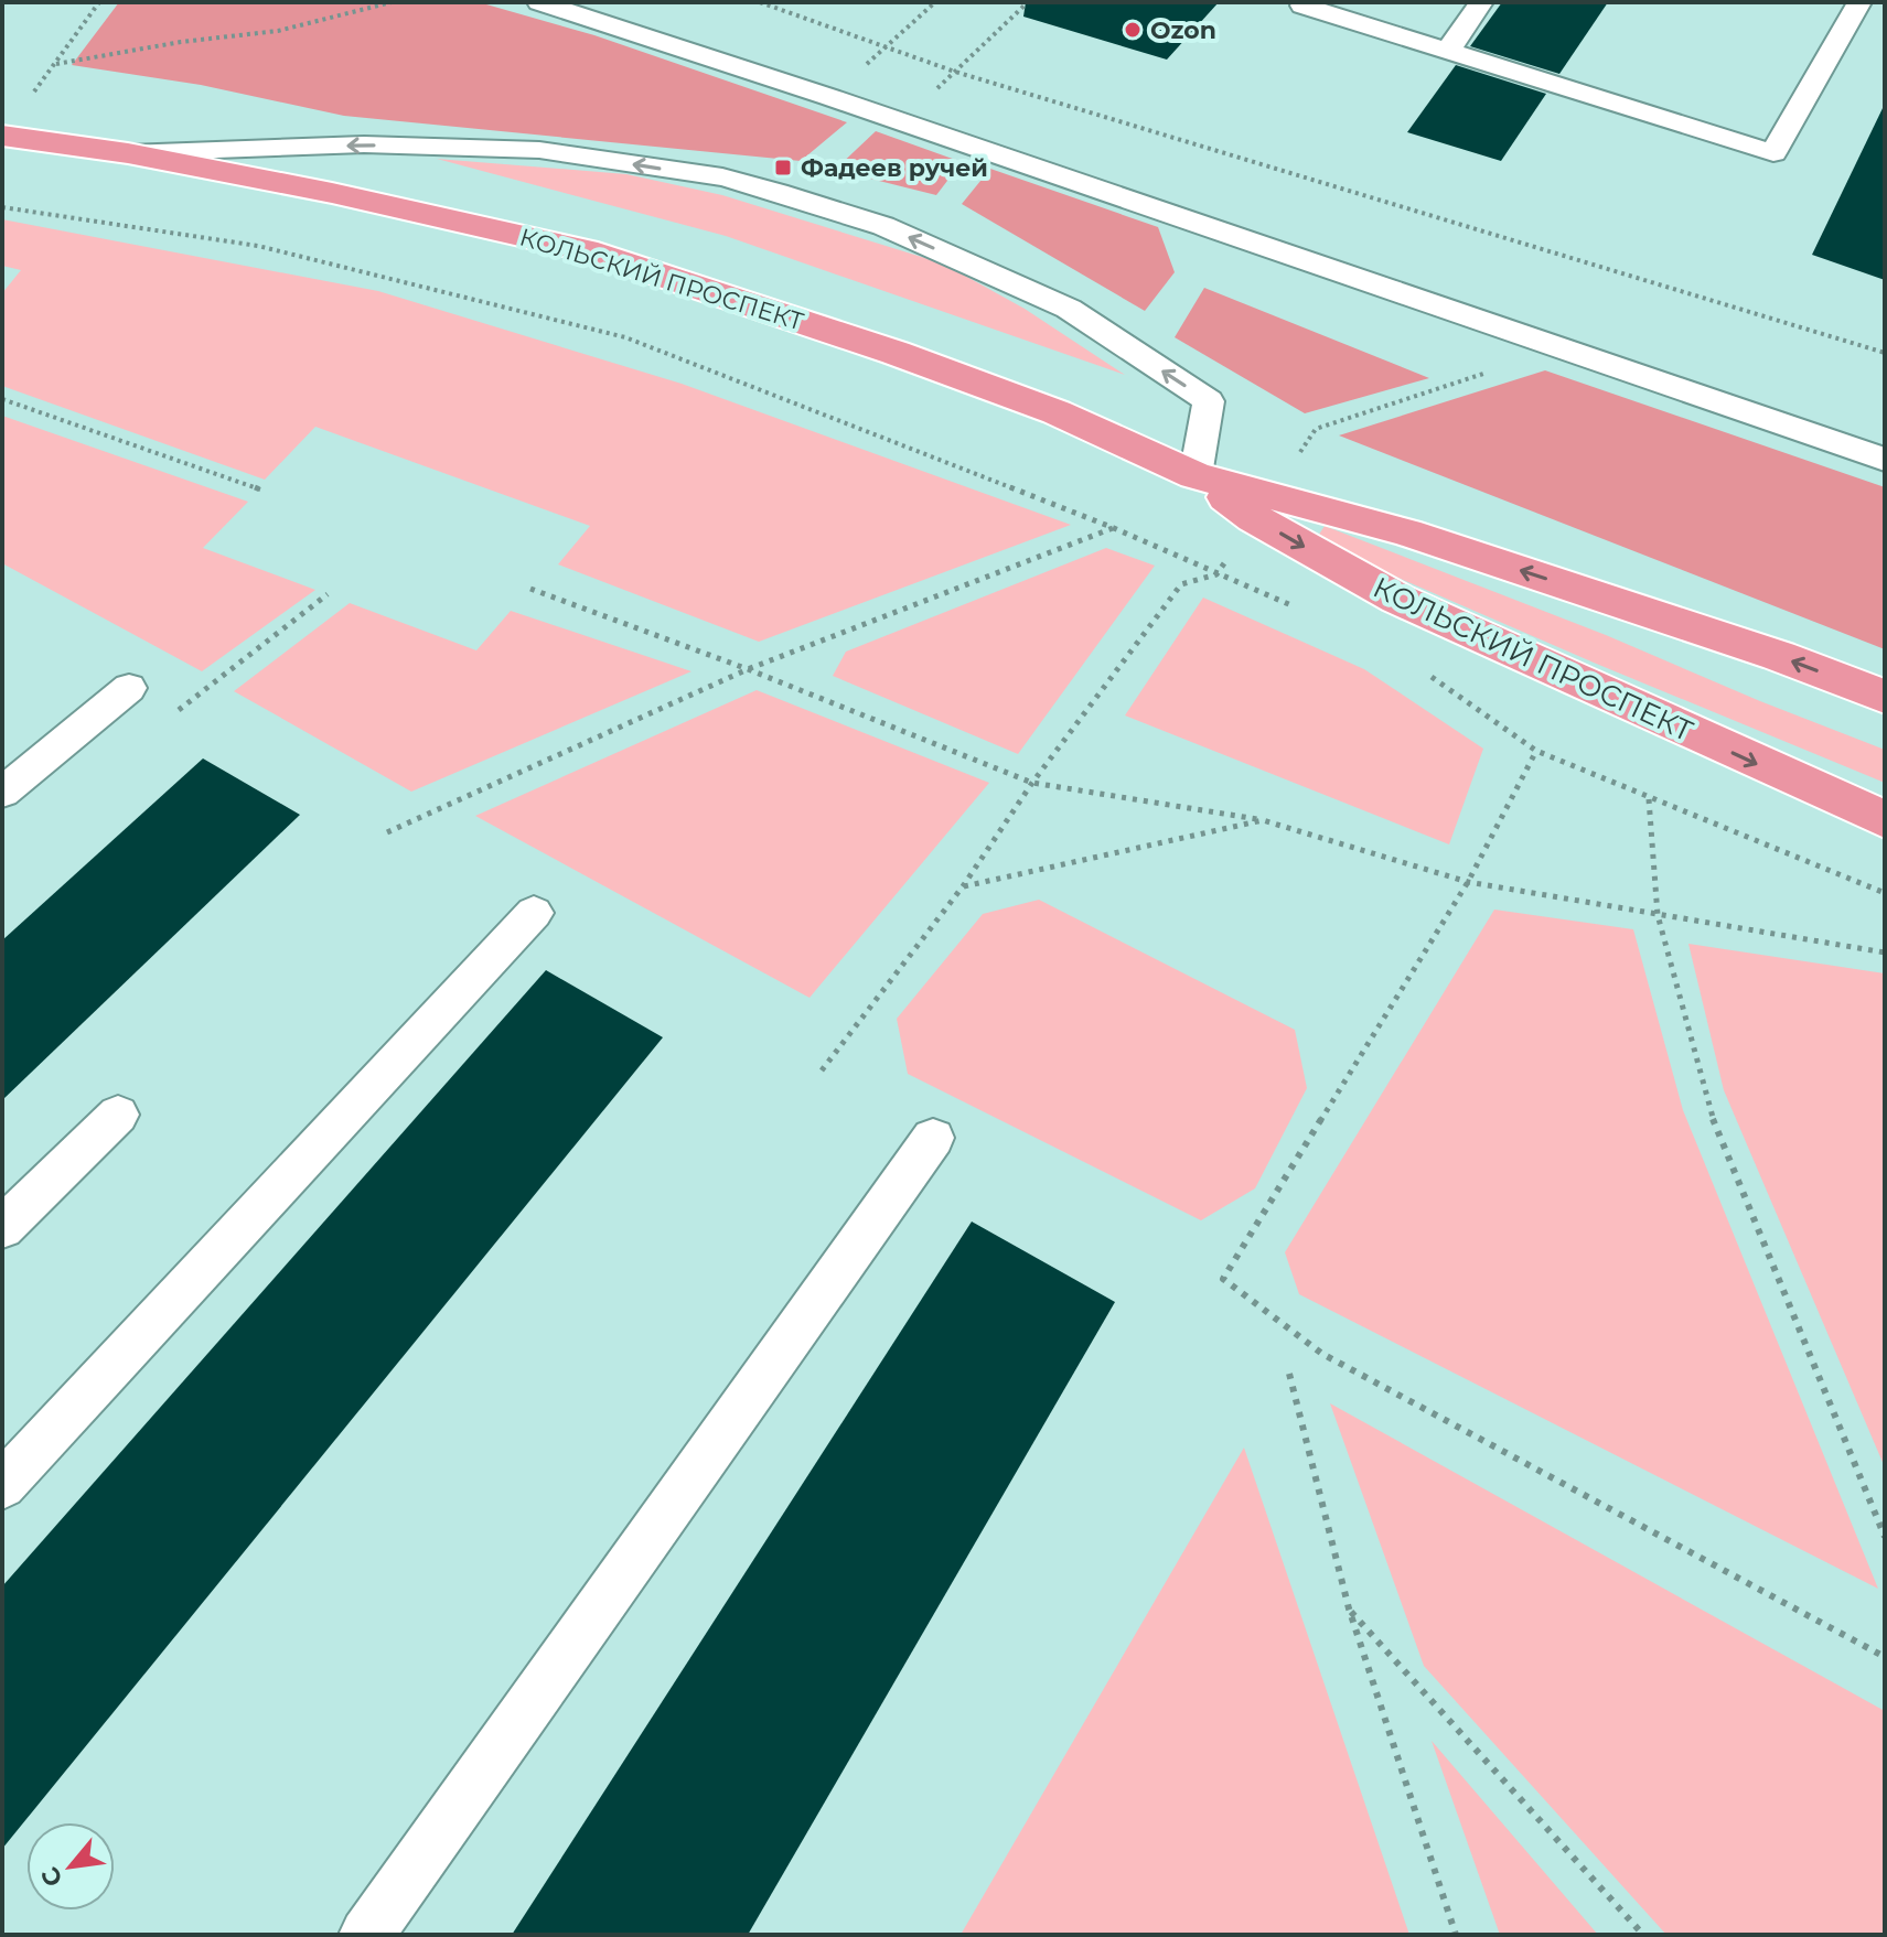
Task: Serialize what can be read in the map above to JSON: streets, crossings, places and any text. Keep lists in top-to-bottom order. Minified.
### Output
{"streets":{"main road":["КОЛЬСКИЙ ПРОСПЕКТ"]},"places":{"other":["Ozon"],"transit":["Фадеев ручей"]},"north":"bottom left"}
